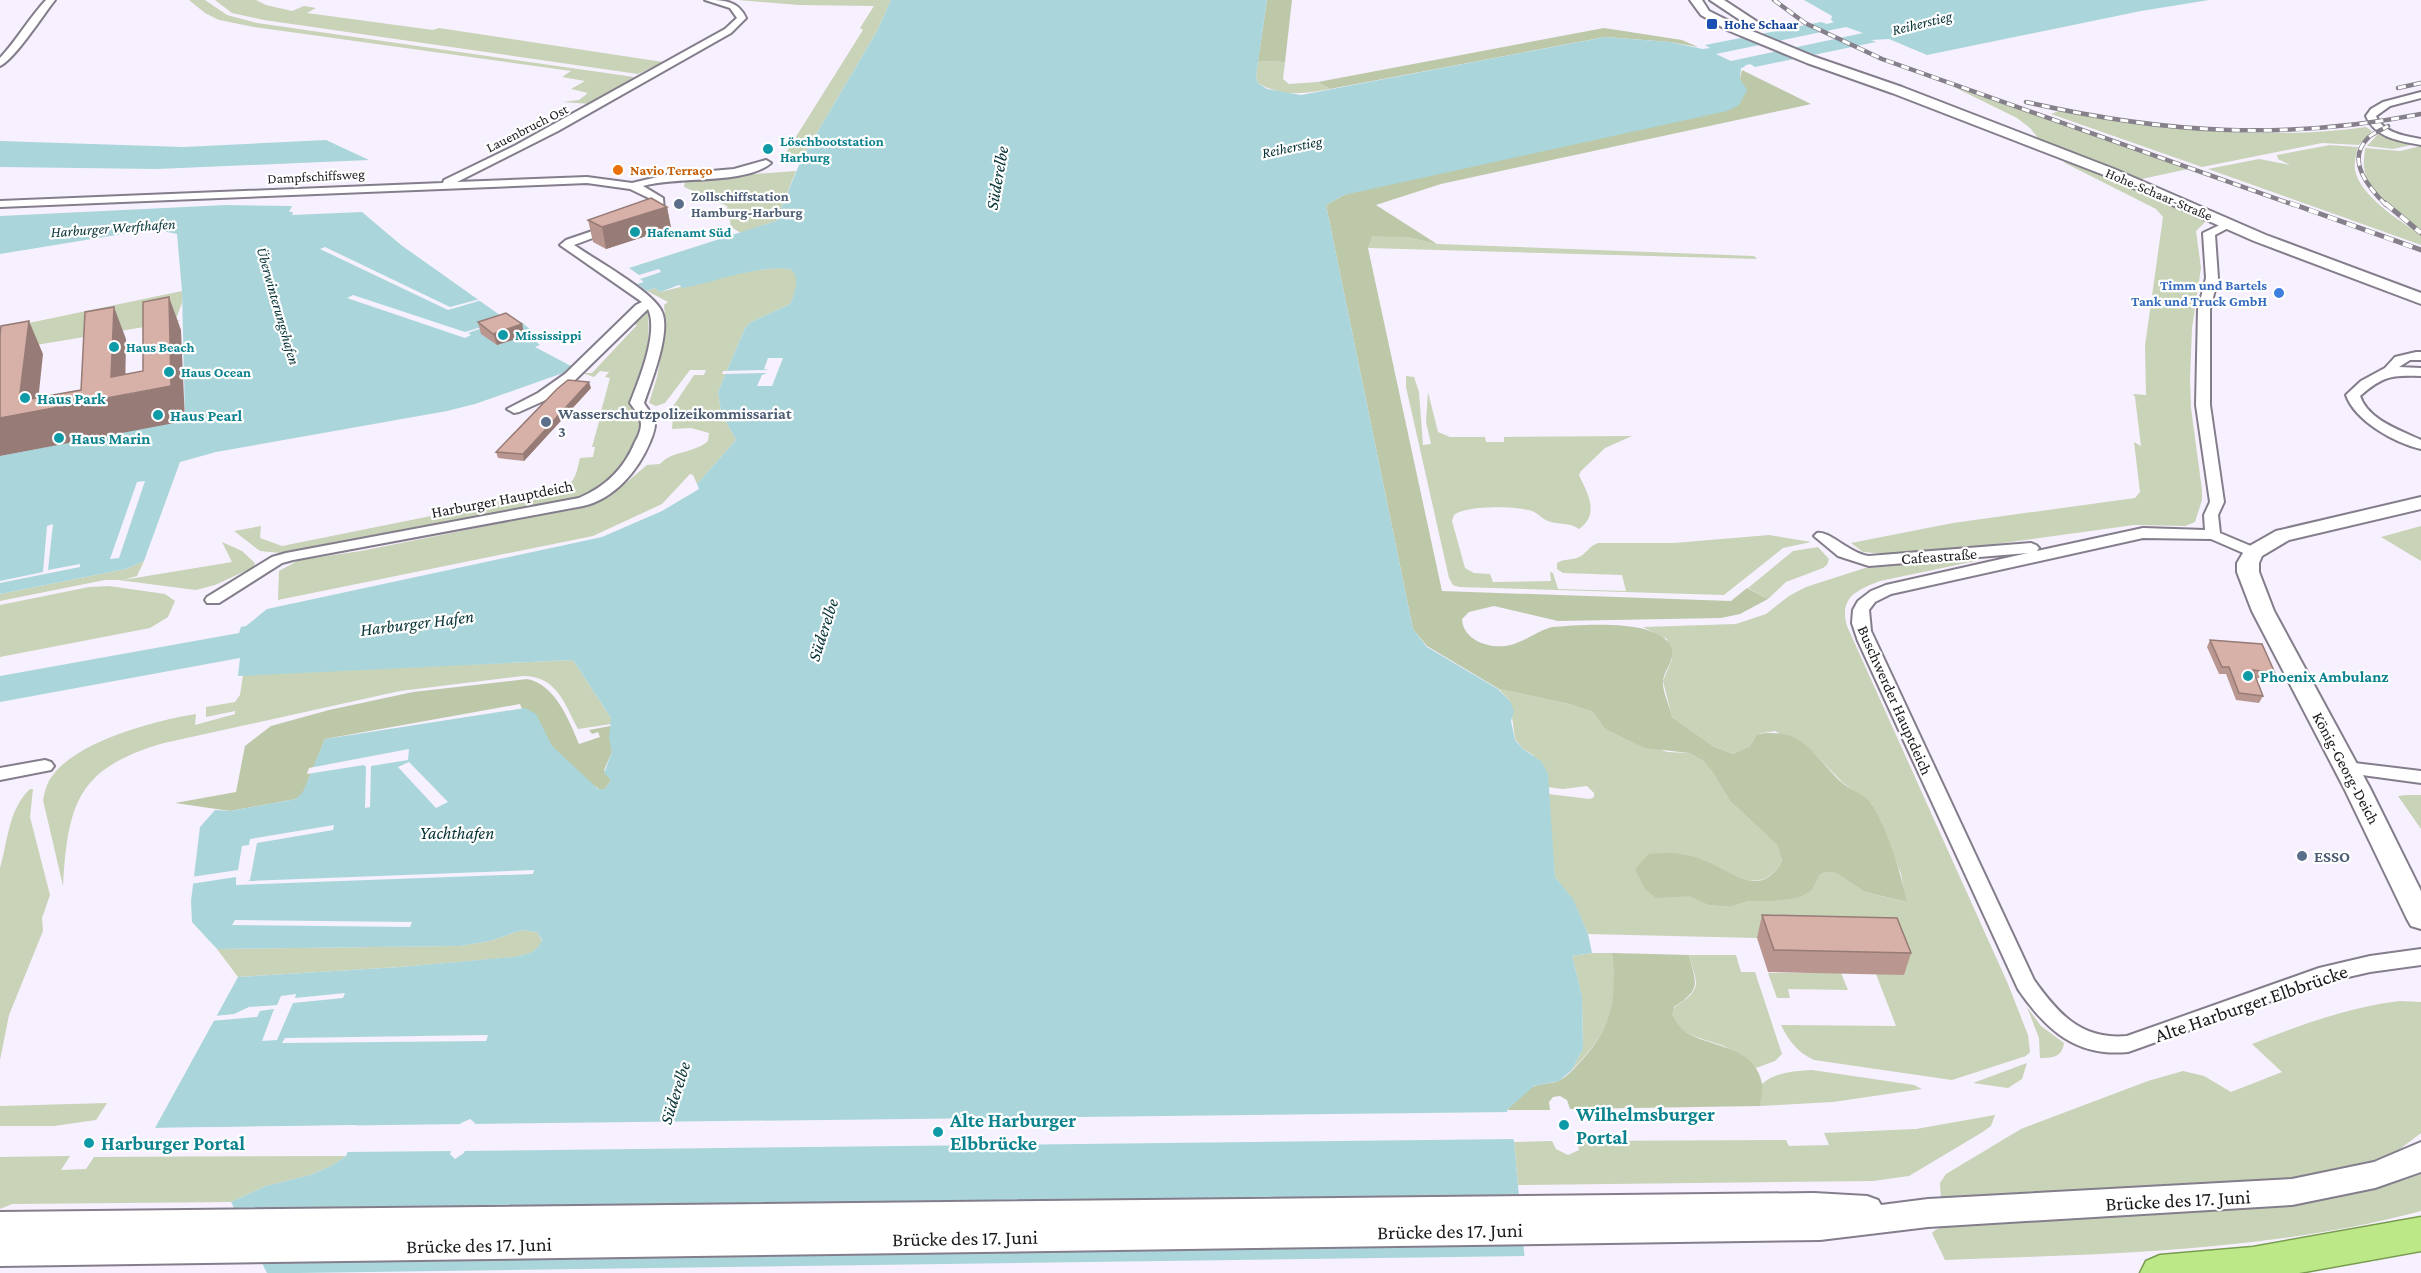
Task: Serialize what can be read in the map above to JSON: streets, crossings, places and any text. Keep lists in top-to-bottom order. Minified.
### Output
{"streets":{"main road":["Hohe-Schaar-Straße","König-Georg-Deich","Brücke des 17. Juni"],"street":["Lauenbruch Ost","Dampfschiffsweg","Harburger Hauptdeich","Cafeastraße","Buschwerder Hauptdeich","Alte Harburger Elbbrücke"]},"crossings":[["Lauenbruch Ost","Dampfschiffsweg"],["Dampfschiffsweg","Harburger Hauptdeich"],["Cafeastraße","Buschwerder Hauptdeich"],["Buschwerder Hauptdeich","König-Georg-Deich"],["Buschwerder Hauptdeich","Alte Harburger Elbbrücke"]],"water":["Reiherstieg","Süderelbe","Harburger Werfthafen","Überwinterungshafen","Harburger Hafen","Yachthafen"],"places":{"transit":["Hohe Schaar"],"other":["Löschbootstation Harburg","Navio Terraço","Zollschiffstation Hamburg-Harburg","Hafenamt Süd","Timm und Bartels Tank und Truck GmbH","Mississippi","Haus Beach","Haus Ocean","Haus Park","Haus Pearl","Wasserschutzpolizeikommissariat 3","Haus Marin","Phoenix Ambulanz","ESSO","Wilhelmsburger Portal","Alte Harburger Elbbrücke","Harburger Portal"]}}
